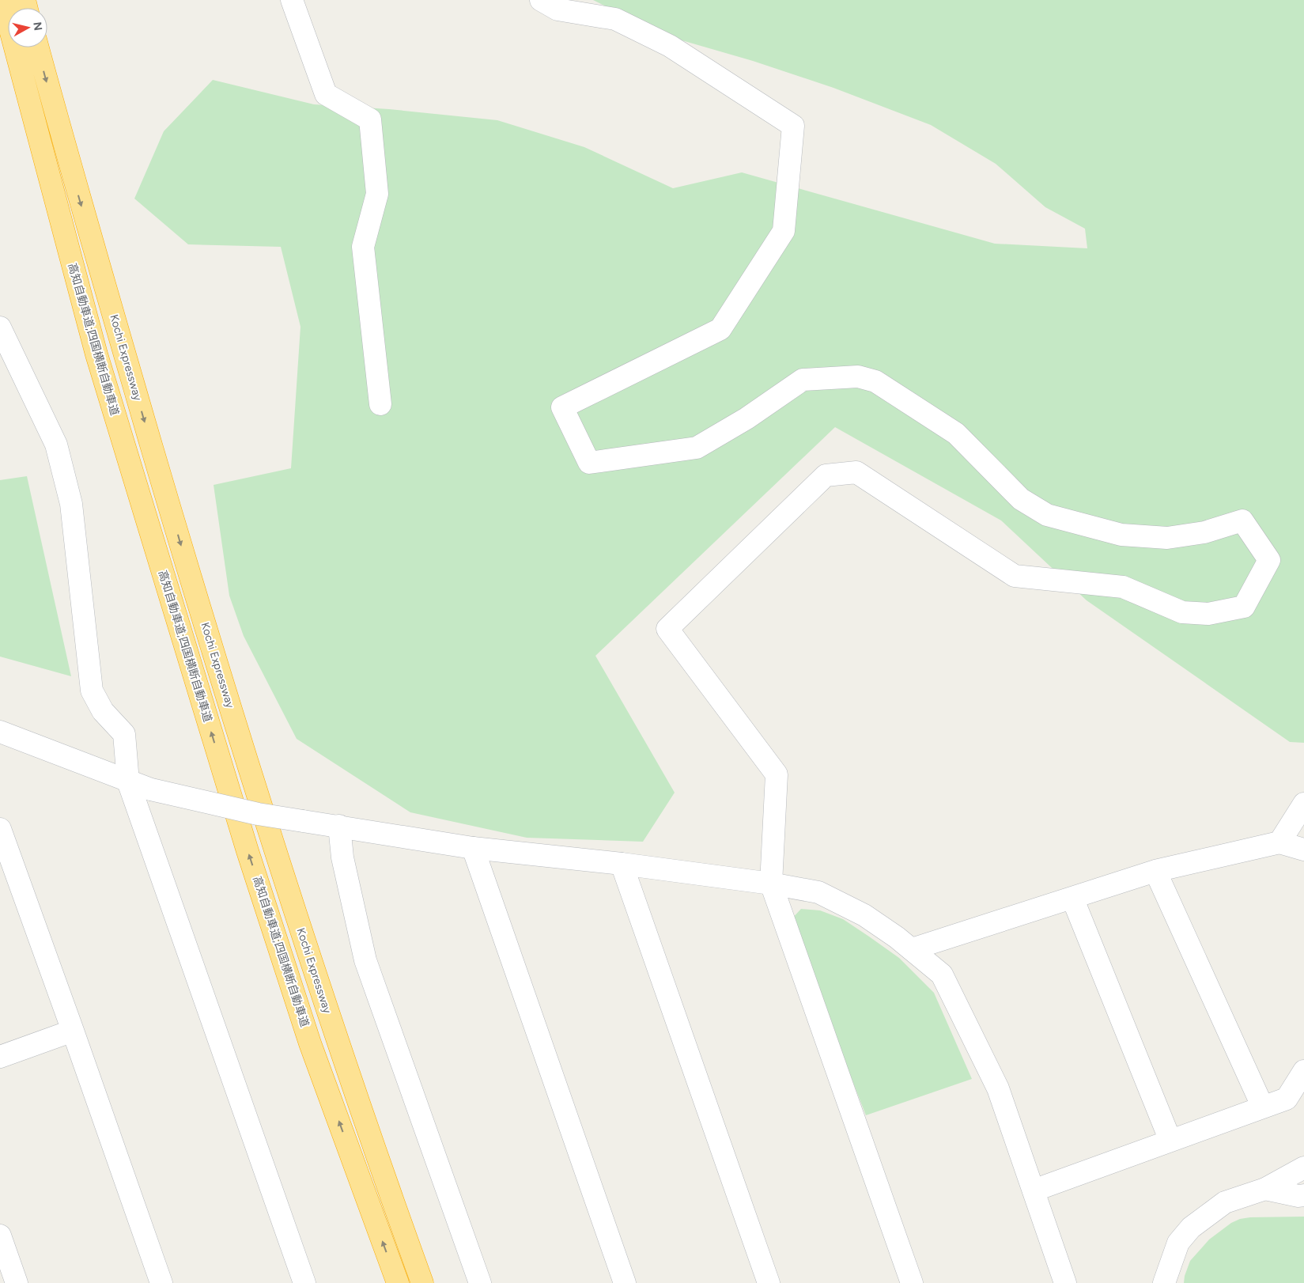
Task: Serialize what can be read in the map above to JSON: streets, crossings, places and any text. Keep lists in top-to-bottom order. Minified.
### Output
{"streets":{"highway":["高知自動車道;四国横断自動車道","Kochi Expressway"]},"one_way":["高知自動車道;四国横断自動車道","Kochi Expressway"],"north":"right"}
